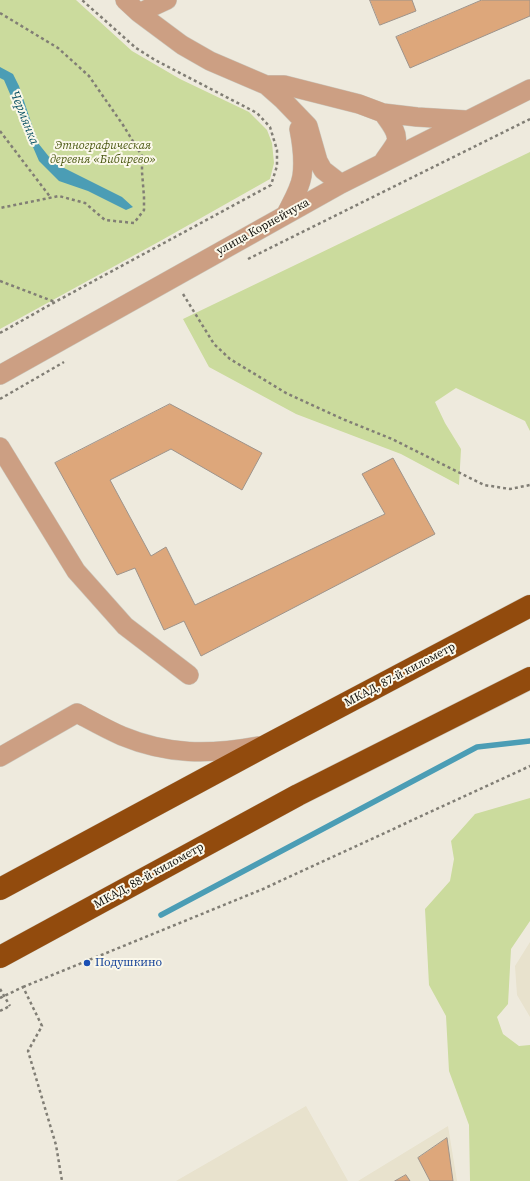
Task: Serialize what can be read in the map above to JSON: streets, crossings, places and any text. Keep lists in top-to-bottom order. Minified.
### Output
{"streets":{"highway":["МКАД, 87-й километр","МКАД, 88-й километр"],"street":["улица Корнейчука"]},"water":["Чермянка"],"parks":["Этнографическая деревня «Бибирево»"],"places":["Подушкино"]}
